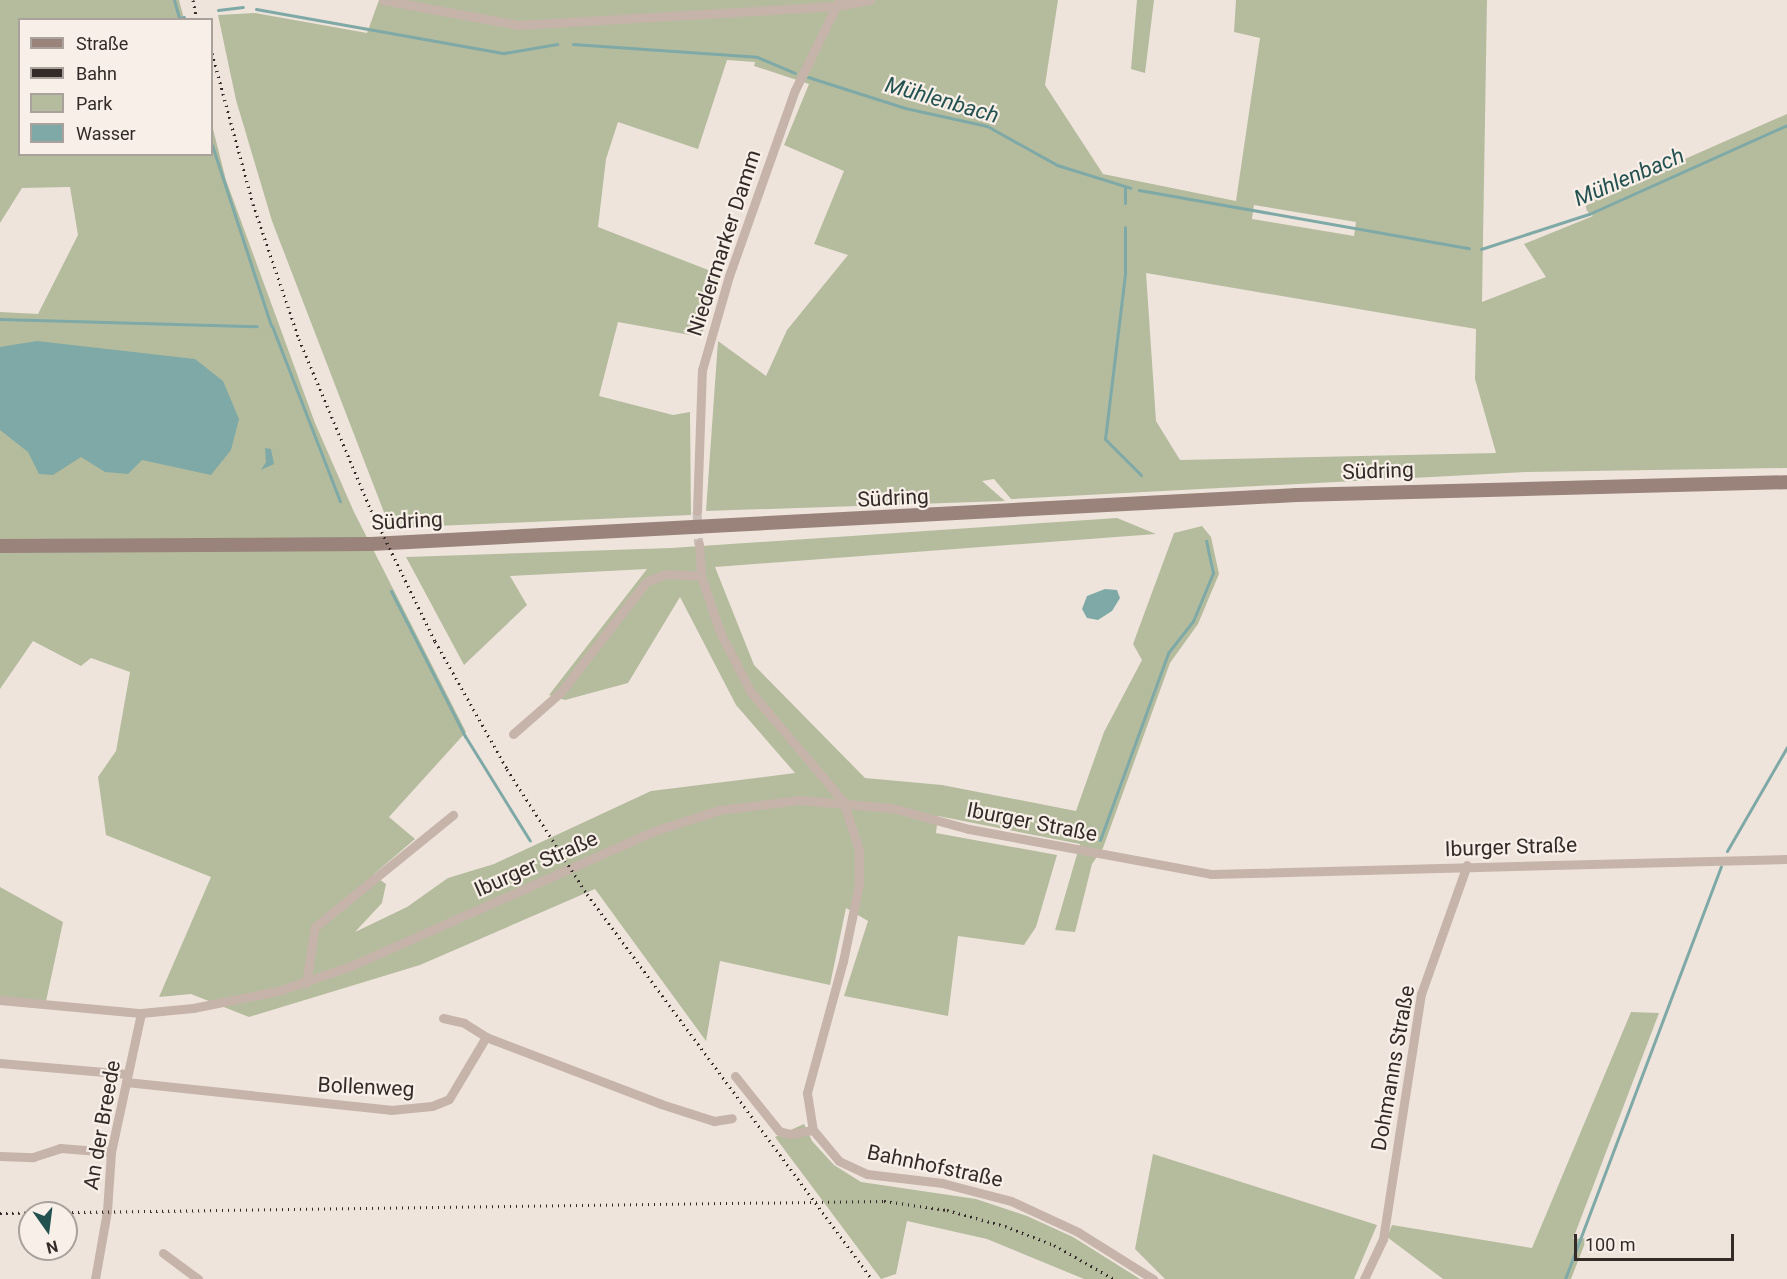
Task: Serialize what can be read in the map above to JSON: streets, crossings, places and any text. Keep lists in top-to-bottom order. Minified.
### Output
{"streets":{"main road":["Südring"],"street":["Niedermarker Damm","Iburger Straße","Dohmanns Straße","Bollenweg","An der Breede","Bahnhofstraße"]},"crossings":[["Iburger Straße","Dohmanns Straße"],["Iburger Straße","An der Breede"],["Bollenweg","An der Breede"]],"water":["Mühlenbach"],"legend":["Straße","Bahn","Park","Wasser"],"scale_bar":"100 m","north":"bottom"}
